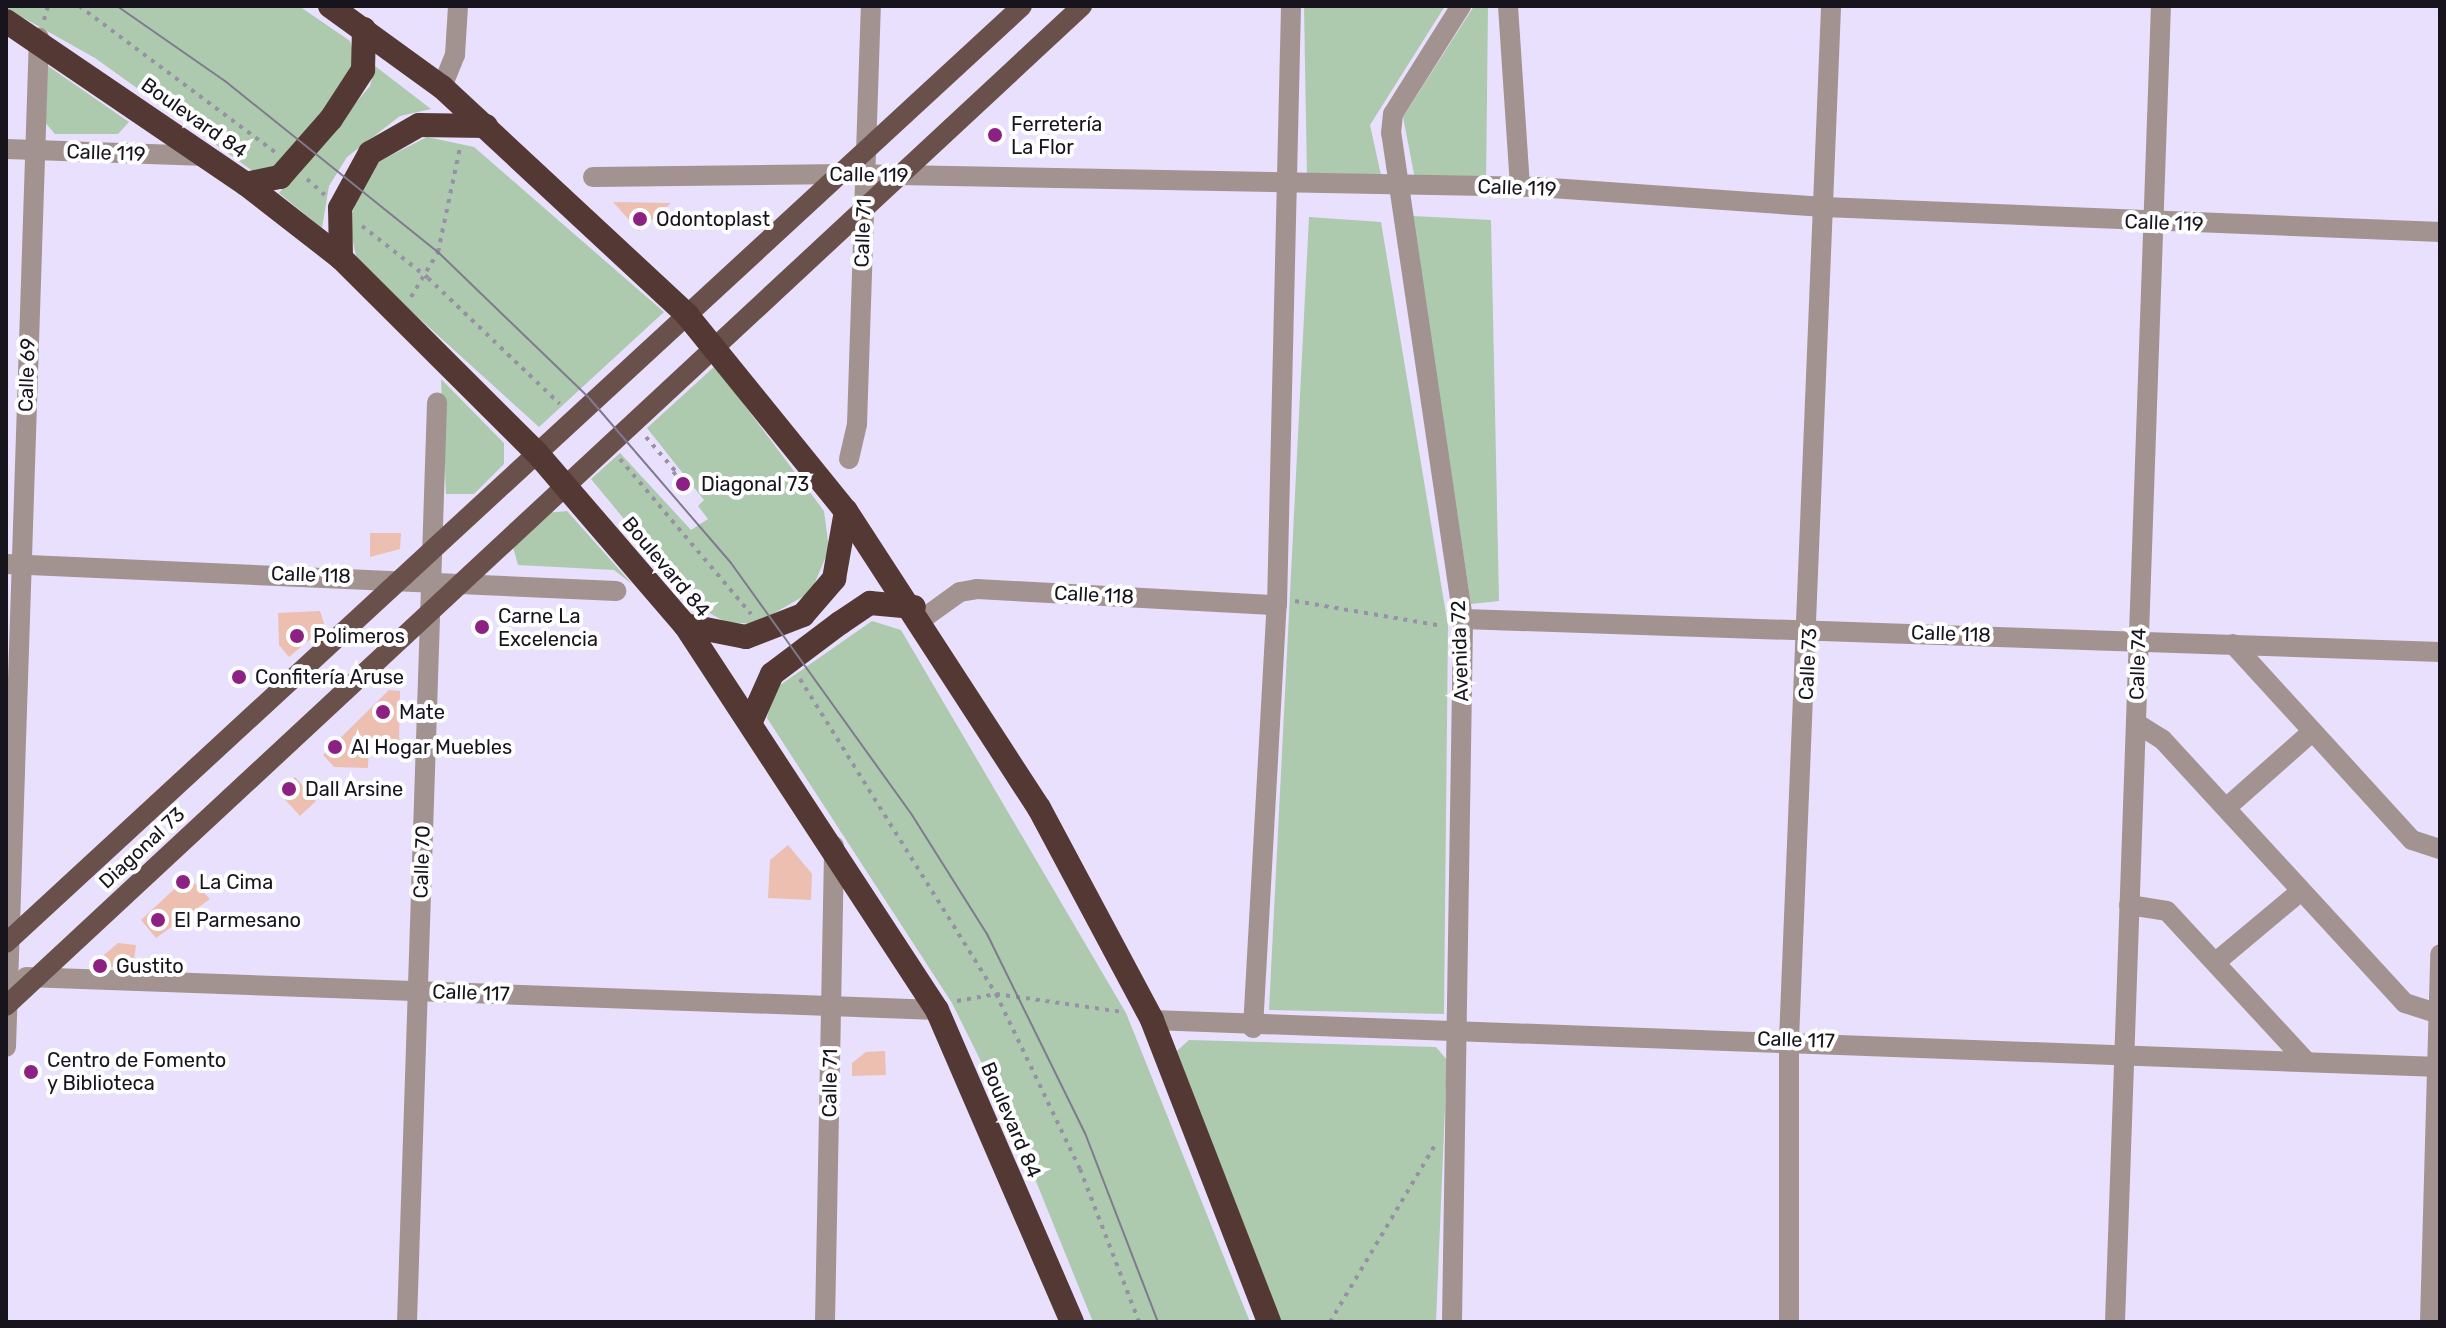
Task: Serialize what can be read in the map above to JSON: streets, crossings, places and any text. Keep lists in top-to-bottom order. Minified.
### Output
{"streets":{"highway":["Boulevard 84"],"main road":["Diagonal 73"],"street":["Calle 119","Calle 71","Calle 69","Calle 118","Avenida 72","Calle 73","Calle 74","Calle 70","Calle 117"]},"crossings":[["Boulevard 84","Calle 119"],["Boulevard 84","Calle 71"],["Boulevard 84","Calle 69"],["Boulevard 84","Diagonal 73"],["Boulevard 84","Calle 117"],["Calle 119","Calle 71"],["Calle 119","Calle 69"],["Calle 119","Avenida 72"],["Calle 119","Calle 73"],["Calle 119","Calle 74"],["Calle 119","Diagonal 73"],["Calle 71","Diagonal 73"],["Calle 71","Calle 117"],["Calle 69","Calle 118"],["Calle 69","Diagonal 73"],["Calle 69","Calle 117"],["Calle 118","Avenida 72"],["Calle 118","Calle 73"],["Calle 118","Calle 74"],["Calle 118","Diagonal 73"],["Calle 118","Calle 70"],["Avenida 72","Calle 117"],["Calle 73","Calle 117"],["Calle 74","Calle 117"],["Diagonal 73","Calle 70"],["Diagonal 73","Calle 117"],["Calle 70","Calle 117"]],"places":["Ferretería La Flor","Odontoplast","Diagonal 73","Carne La Excelencia","Polimeros","Confitería Aruse","Mate","Al Hogar Muebles","Dall Arsine","La Cima","El Parmesano","Gustito","Centro de Fomento y Biblioteca"]}
